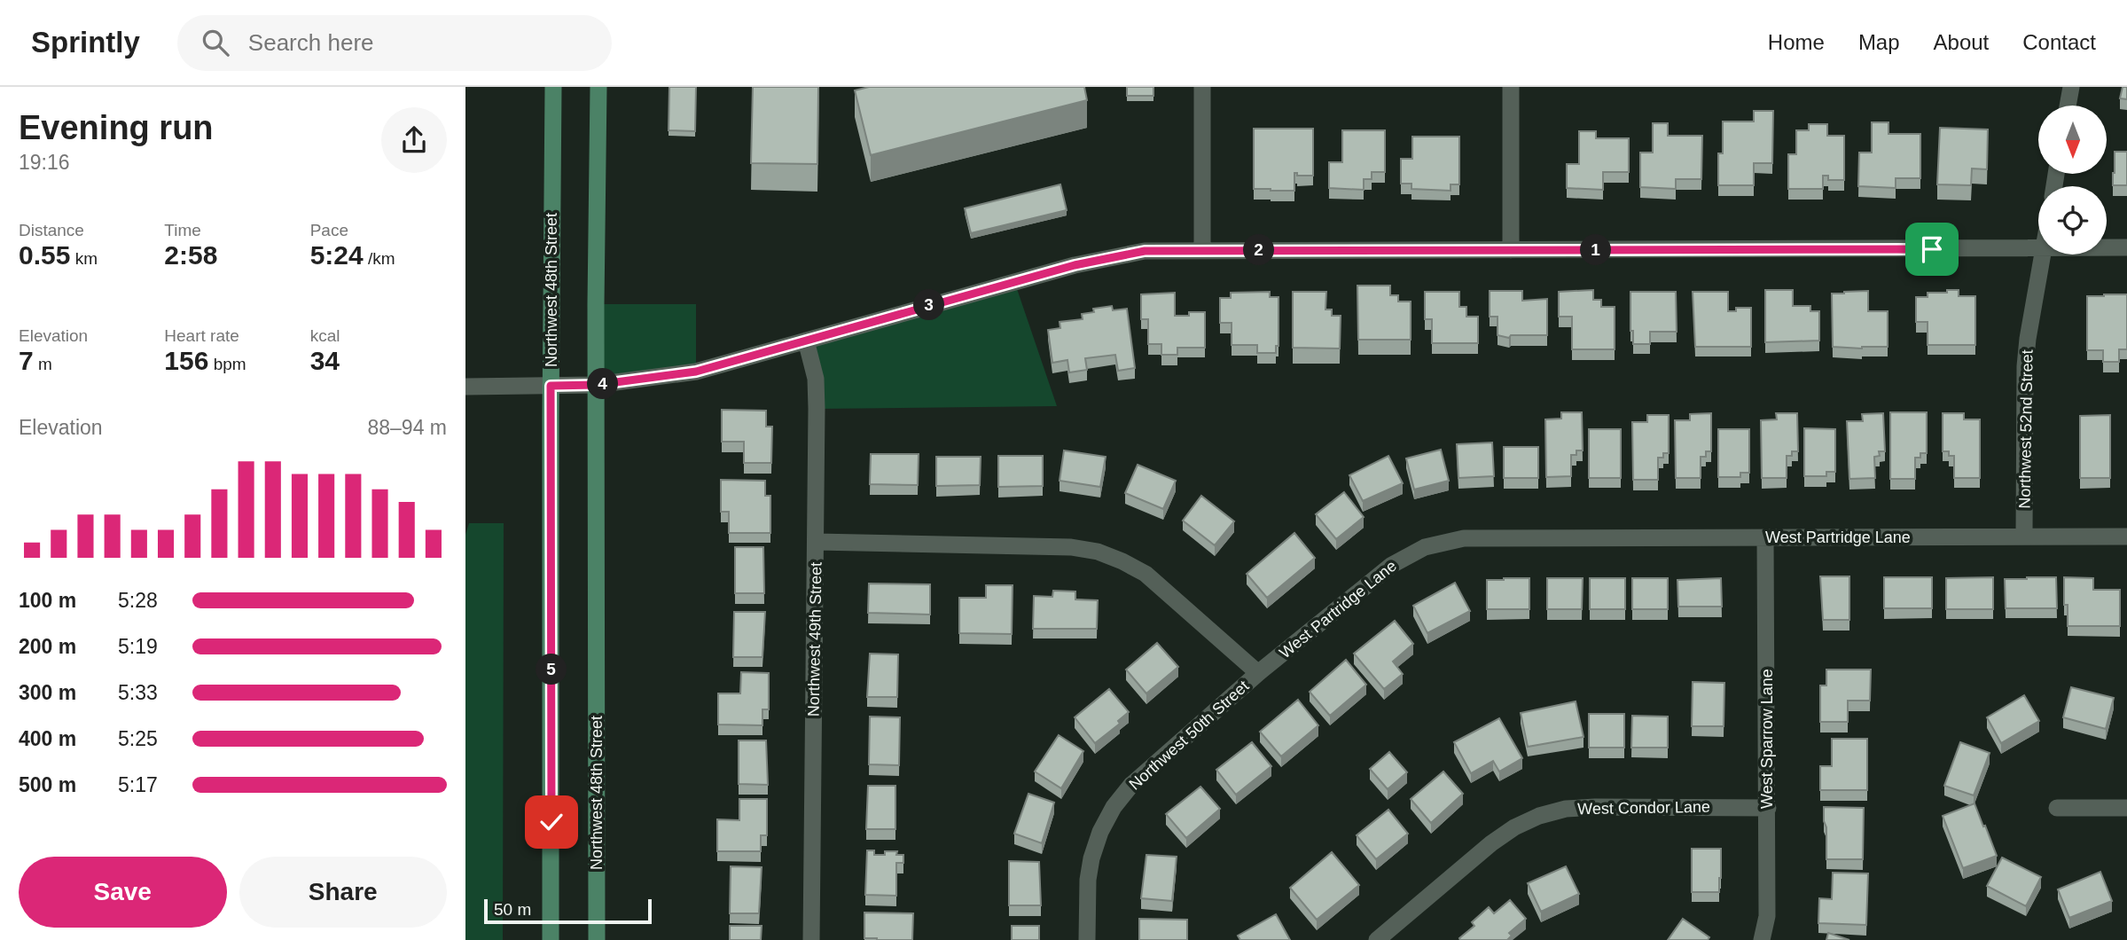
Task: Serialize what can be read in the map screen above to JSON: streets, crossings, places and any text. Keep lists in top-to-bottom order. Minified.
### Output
{"streets":{"main road":["Northwest 48th Street"],"street":["Northwest 52nd Street","West Partridge Lane","Northwest 49th Street","Northwest 50th Street","West Sparrow Lane","West Condor Lane"]},"crossings":[["Northwest 52nd Street","West Partridge Lane"],["West Partridge Lane","Northwest 50th Street"],["West Partridge Lane","West Sparrow Lane"],["West Sparrow Lane","West Condor Lane"]],"scale_bar":"50 m","north":"bottom","page":{"header":"Sprintly","search":"Search here","nav":["Home","Map","About","Contact"],"heading":["Evening run","19:16"],"stats":[["Distance","0.55 km"],["Time","2:58"],["Pace","5:24 /km"],["Elevation","7 m"],["Heart rate","156 bpm"],["kcal","34"]],"pins":["1","2","3","4","5"],"chart":["Elevation","88–94 m"],"list":[{"name":"100 m","note":"5:28"},{"name":"200 m","note":"5:19"},{"name":"300 m","note":"5:33"},{"name":"400 m","note":"5:25"},{"name":"500 m","note":"5:17"}],"buttons":["Save","Share"],"scale":"50 m"}}
